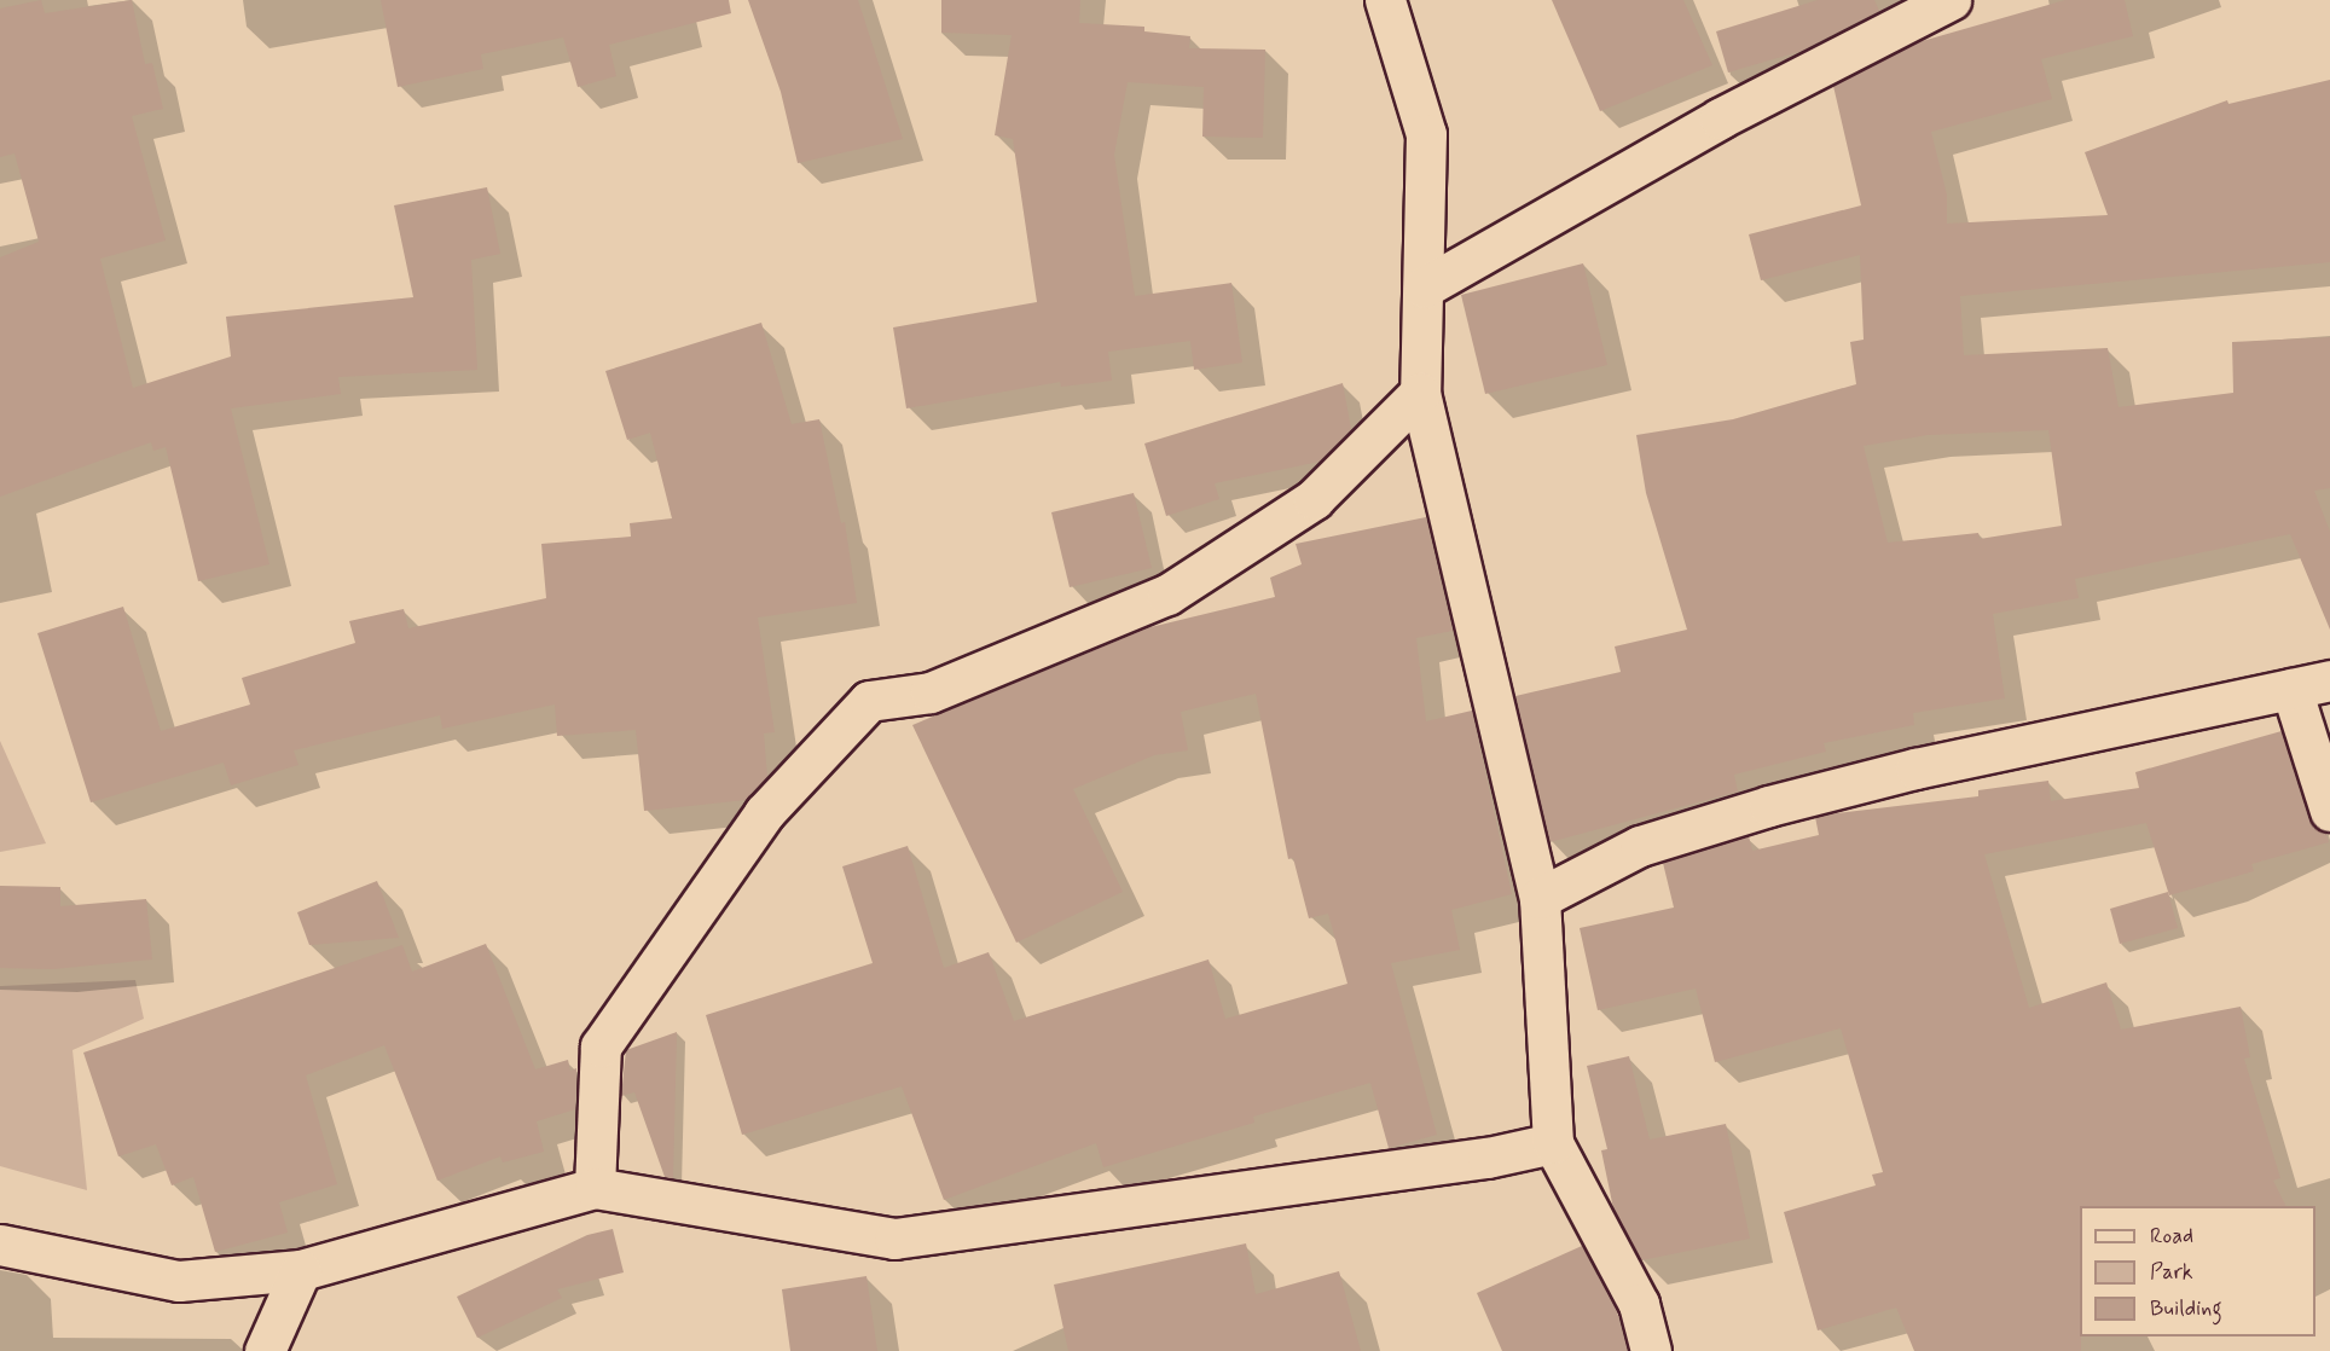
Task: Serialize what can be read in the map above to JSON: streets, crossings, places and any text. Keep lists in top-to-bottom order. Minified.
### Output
{"legend":["Road","Park","Building"]}
